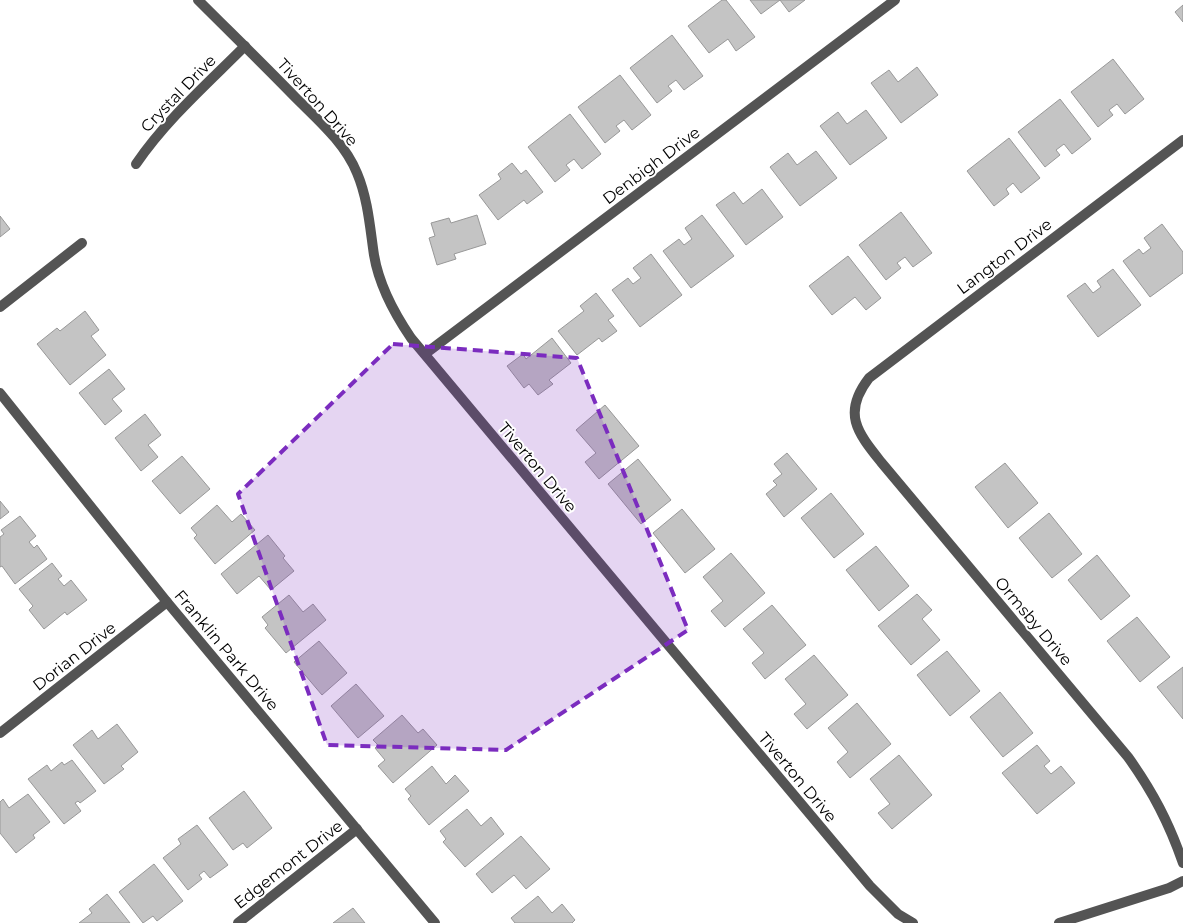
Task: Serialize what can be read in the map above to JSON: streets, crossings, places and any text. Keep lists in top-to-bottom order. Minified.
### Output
{"streets":{"street":["Crystal Drive","Tiverton Drive","Denbigh Drive","Langton Drive","Ormsby Drive","Franklin Park Drive","Dorian Drive","Edgemont Drive"]},"crossings":[["Crystal Drive","Tiverton Drive"],["Tiverton Drive","Denbigh Drive"],["Langton Drive","Ormsby Drive"],["Franklin Park Drive","Dorian Drive"],["Franklin Park Drive","Edgemont Drive"]]}
